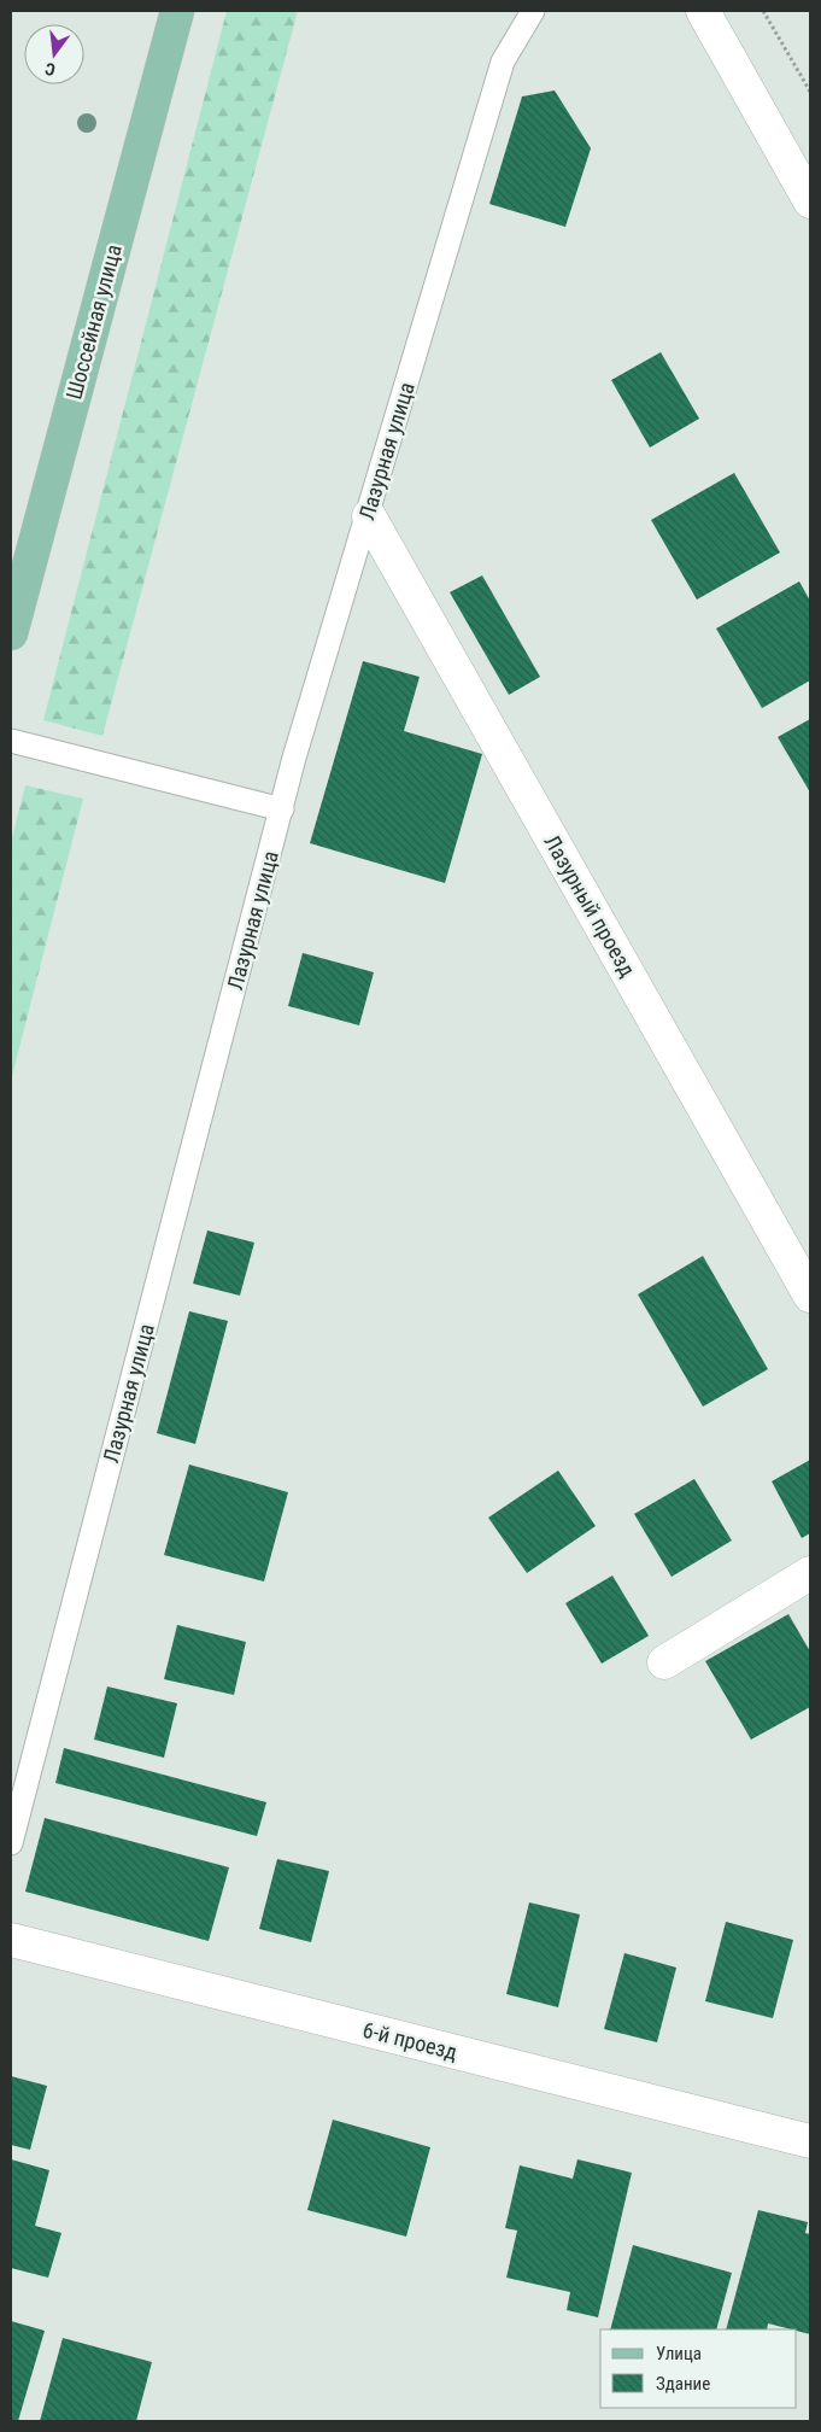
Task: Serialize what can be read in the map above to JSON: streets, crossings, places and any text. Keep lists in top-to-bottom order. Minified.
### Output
{"streets":{"main road":["Шоссейная улица"],"street":["Лазурный проезд","6-й проезд"],"lane":["Лазурная улица"]},"crossings":[["Лазурная улица","Лазурный проезд"]],"legend":["Улица","Здание"],"north":"bottom"}
